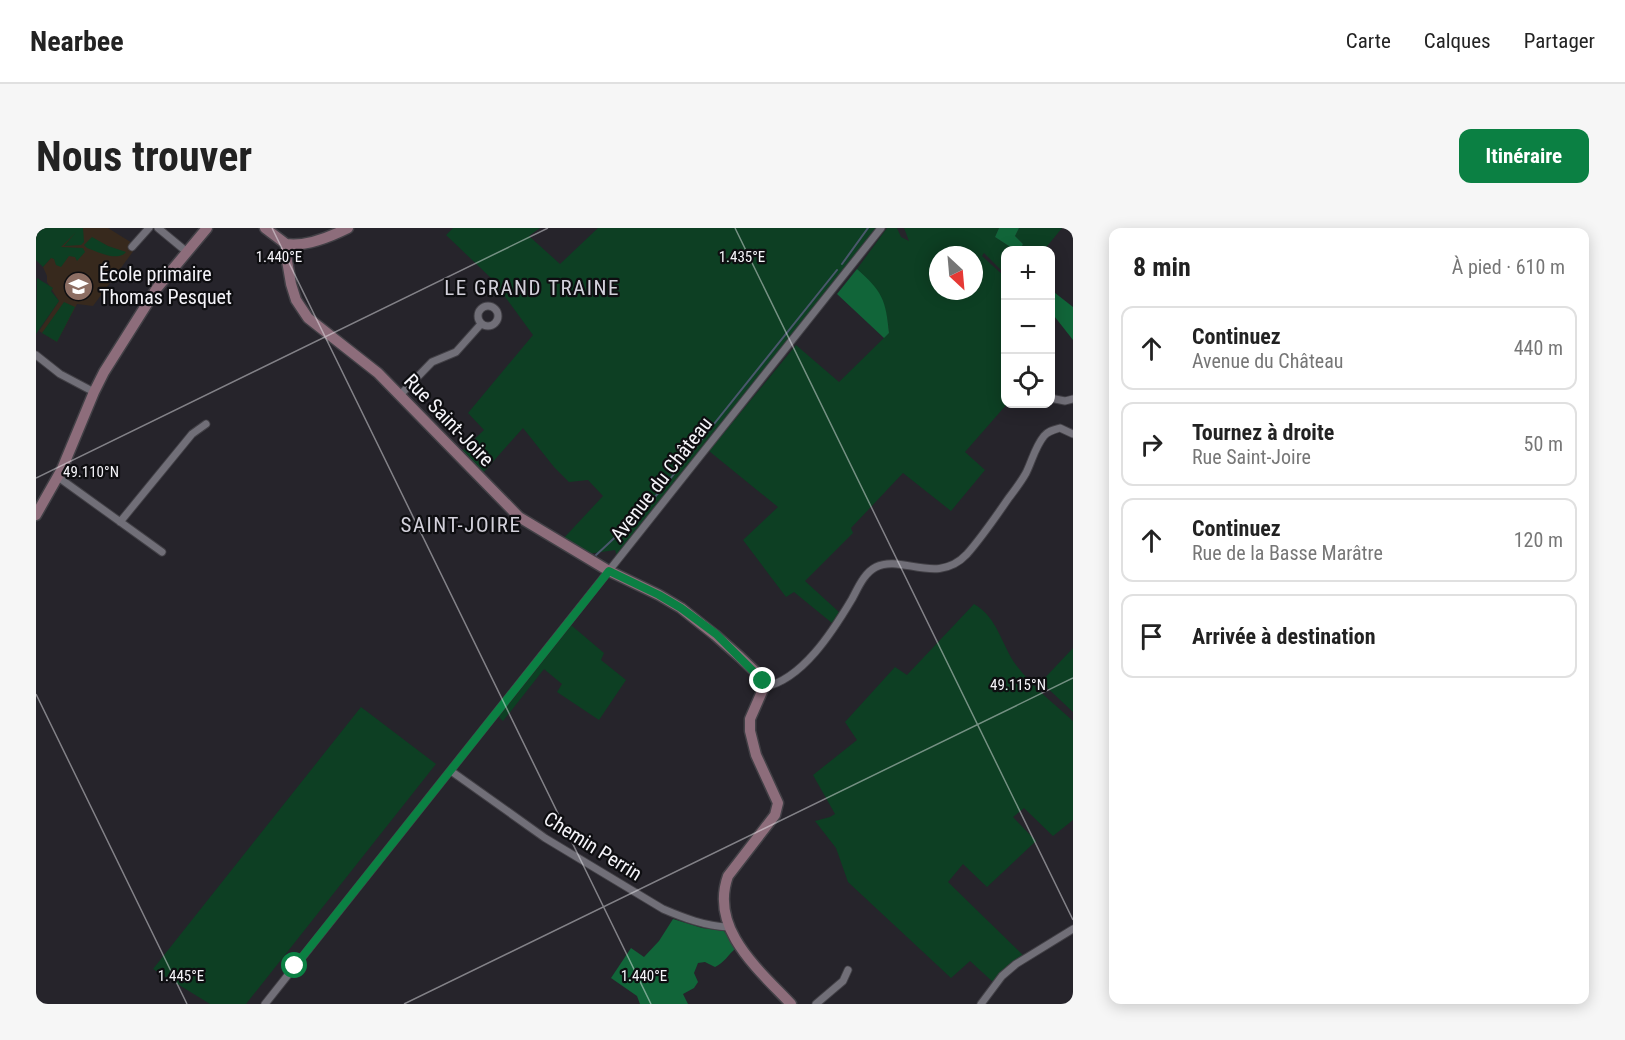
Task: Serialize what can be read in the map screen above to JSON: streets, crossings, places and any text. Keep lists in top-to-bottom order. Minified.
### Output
{"streets":{"street":["Rue Saint-Joire","Avenue du Château","Chemin Perrin"]},"crossings":[["Rue Saint-Joire","Avenue du Château"],["Avenue du Château","Chemin Perrin"]],"districts":["LE GRAND TRAINE","SAINT-JOIRE"],"places":{"school or university":["École primaire Thomas Pesquet"]},"north":"bottom right","page":{"header":"Nearbee","nav":["Carte","Calques","Partager"],"buttons":"Itinéraire","title":"Nous trouver","heading":["8 min","À pied · 610 m"],"map_buttons":["+","−"],"list":[["Continuez","Avenue du Château","440 m"],["Tournez à droite","Rue Saint-Joire","50 m"],["Continuez","Rue de la Basse Marâtre","120 m"],"Arrivée à destination"]},"coordinates":["1.440°E","1.435°E","49.110°N","49.115°N","1.445°E"]}
